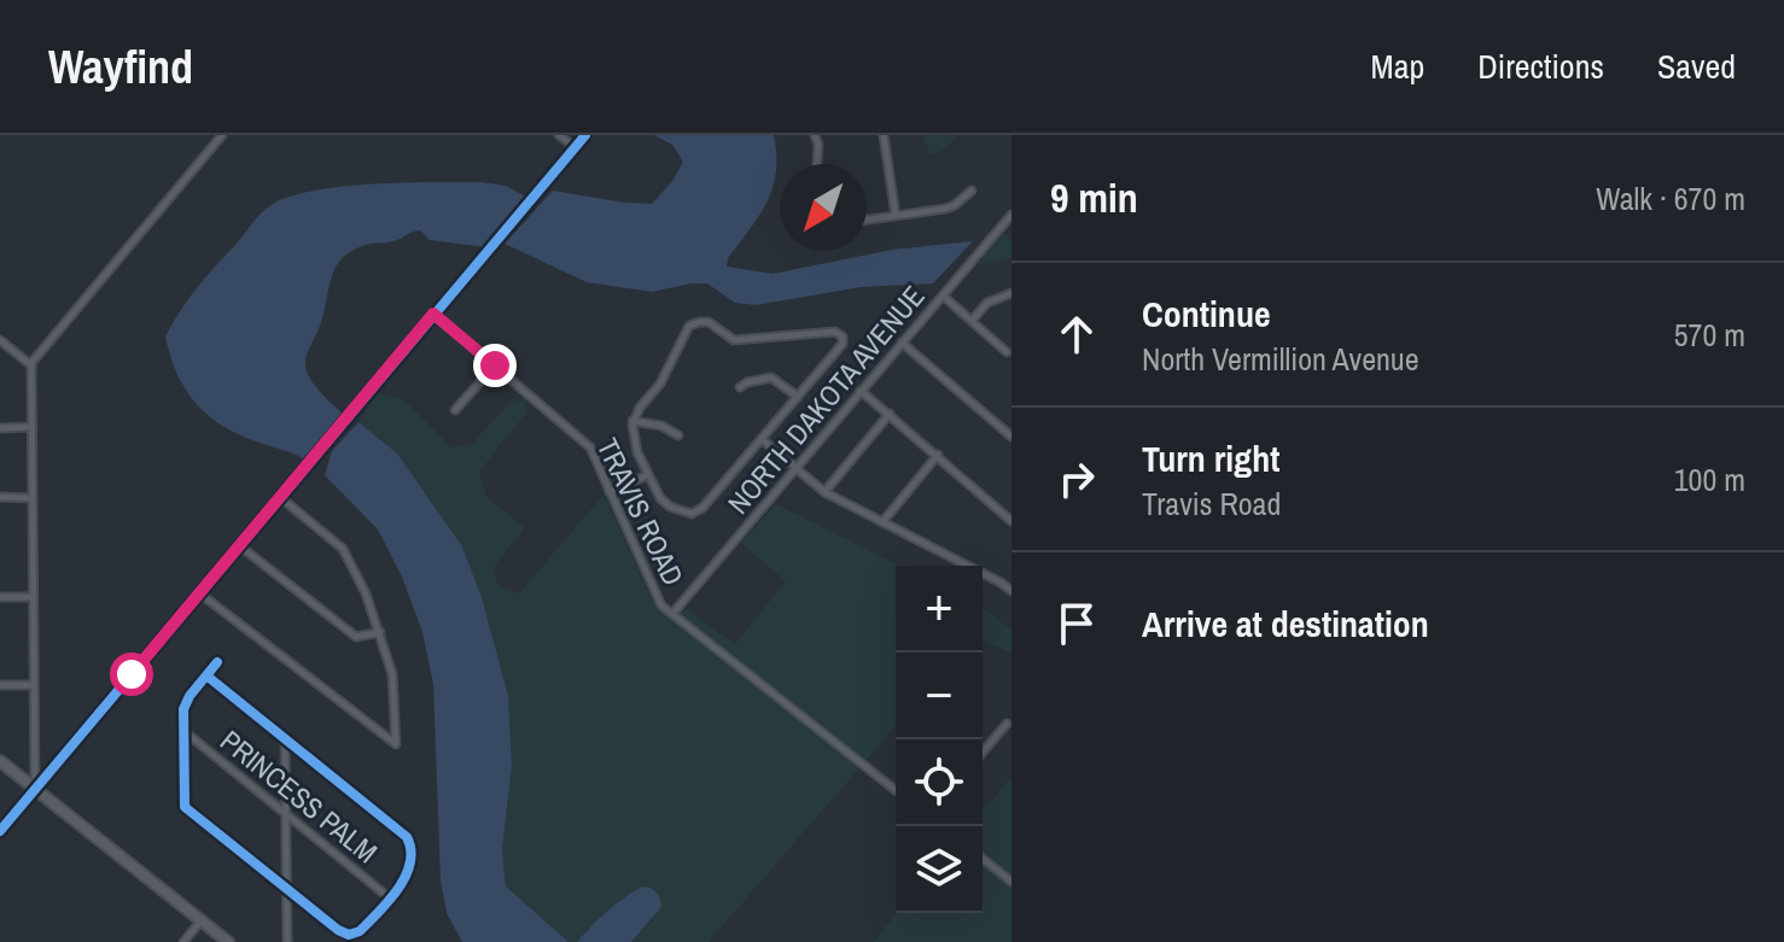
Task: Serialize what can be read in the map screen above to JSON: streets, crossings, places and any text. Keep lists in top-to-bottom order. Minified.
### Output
{"streets":{"street":["NORTH DAKOTA AVENUE","TRAVIS ROAD","PRINCESS PALM"]},"crossings":[["NORTH DAKOTA AVENUE","TRAVIS ROAD"]],"north":"bottom left","page":{"header":"Wayfind","nav":["Map","Directions","Saved"],"heading":["9 min","Walk · 670 m"],"list":[["Continue","North Vermillion Avenue","570 m"],["Turn right","Travis Road","100 m"],"Arrive at destination"],"map_buttons":["+","−"]}}
